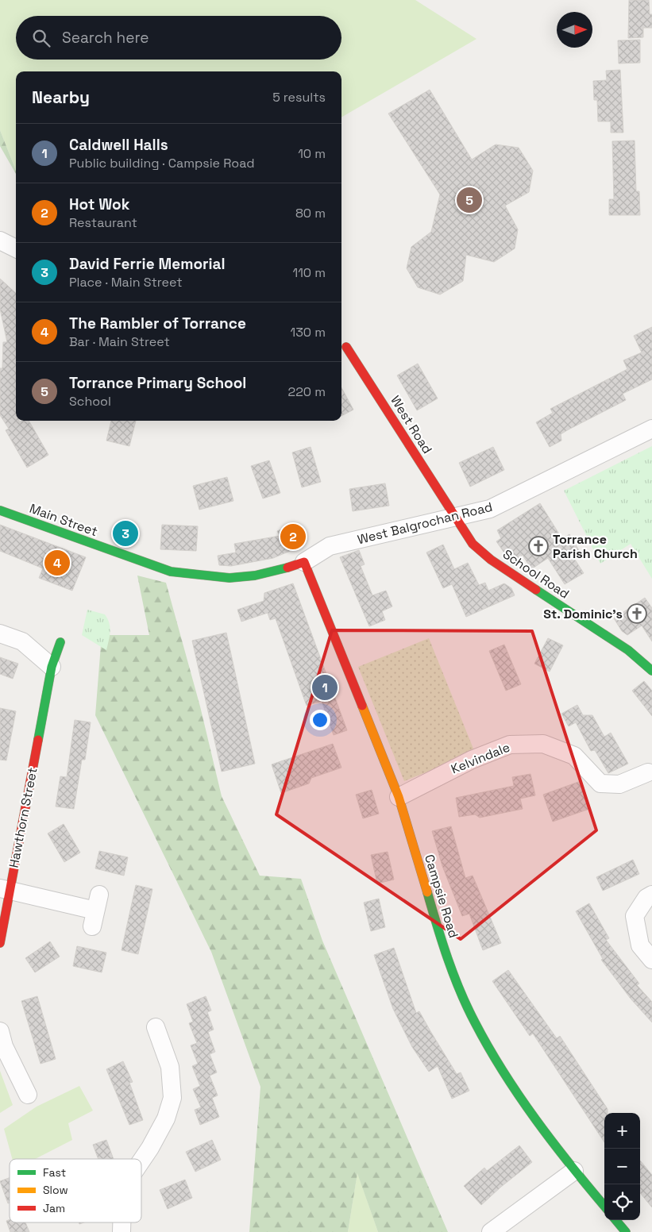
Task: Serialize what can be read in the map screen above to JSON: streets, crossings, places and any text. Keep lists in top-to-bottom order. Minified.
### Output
{"streets":{"main road":["West Road","Main Street","School Road","Hawthorn Street","Campsie Road"],"street":["West Balgrochan Road","Kelvindale"]},"crossings":[["West Road","West Balgrochan Road"],["West Road","School Road"],["Main Street","West Balgrochan Road"],["Main Street","Campsie Road"],["West Balgrochan Road","School Road"],["West Balgrochan Road","Campsie Road"],["Kelvindale","Campsie Road"]],"places":{"church":["Torrance Parish Church","St. Dominic's"]},"legend":["Fast","Slow","Jam"],"north":"right","page":{"search":"Search here","heading":["Nearby","5 results"],"list":[{"mark":"1","name":"Caldwell Halls","note":"Public building · Campsie Road","value":"10 m"},{"mark":"2","name":"Hot Wok","note":"Restaurant","value":"80 m"},{"mark":"3","name":"David Ferrie Memorial","note":"Place · Main Street","value":"110 m"},{"mark":"4","name":"The Rambler of Torrance","note":"Bar · Main Street","value":"130 m"},{"mark":"5","name":"Torrance Primary School","note":"School","value":"220 m"}],"pins":["5","3","2","4","1"],"map_buttons":["+","−"]}}
